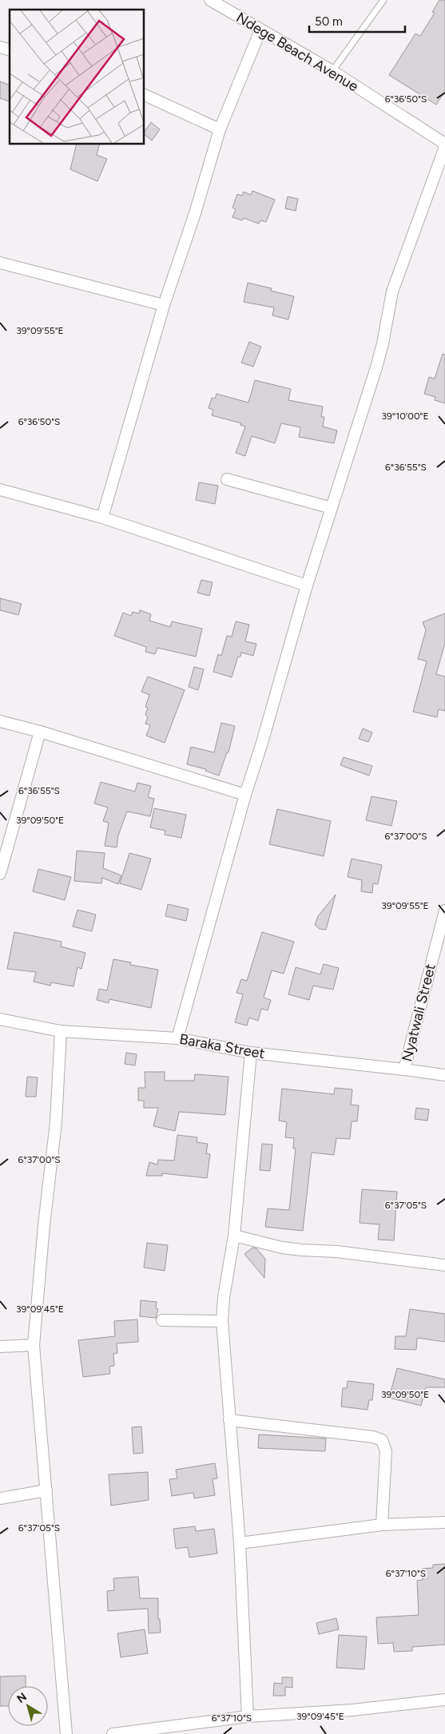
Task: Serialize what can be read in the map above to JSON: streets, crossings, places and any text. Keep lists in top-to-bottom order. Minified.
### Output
{"streets":{"street":["Ndege Beach Avenue","Nyatwali Street","Baraka Street"]},"crossings":[["Nyatwali Street","Baraka Street"]],"scale_bar":"50 m","north":"top left","coordinates":["6°36'50\"S","39°09'55\"E","39°10'00\"E","6°36'55\"S","39°09'50\"E","6°37'00\"S","6°37'05\"S","39°09'45\"E","6°37'10\"S"]}
